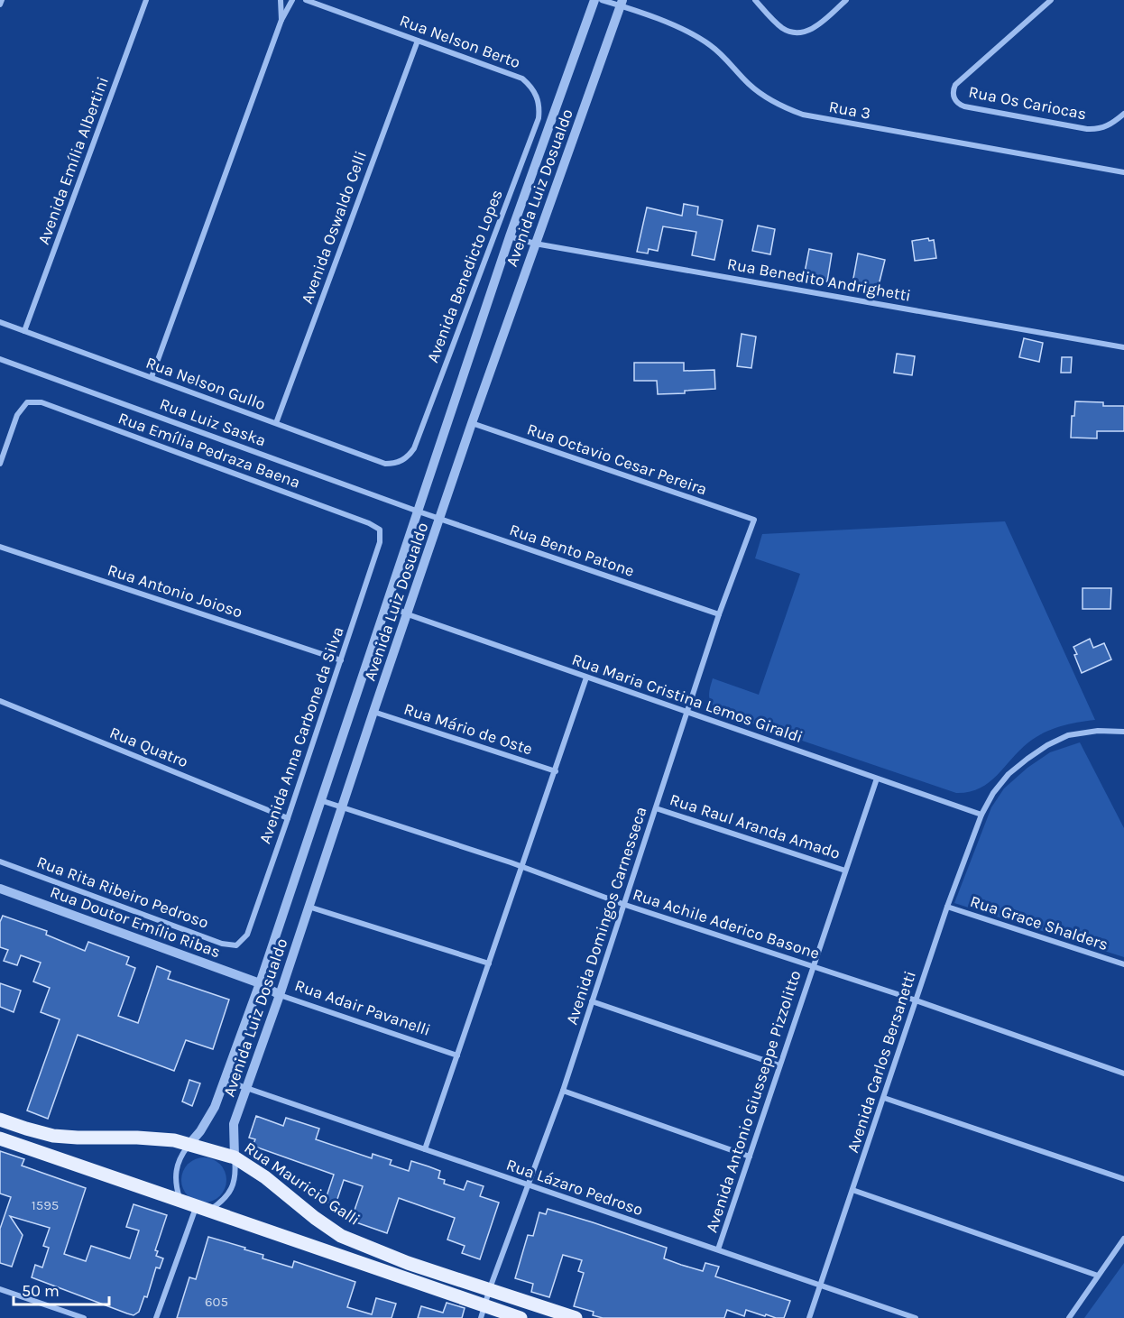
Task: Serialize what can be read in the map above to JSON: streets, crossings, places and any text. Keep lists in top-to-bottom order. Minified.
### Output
{"streets":{"main road":["Rua Mauricio Galli"],"street":["Rua Nelson Berto","Rua Os Cariocas","Rua 3","Avenida Emília Albertini","Avenida Luiz Dosualdo","Avenida Oswaldo Celli","Avenida Benedicto Lopes","Rua Benedito Andrighetti","Rua Nelson Gullo","Rua Luiz Saska","Rua Emília Pedraza Baena","Rua Octavio Cesar Pereira","Rua Bento Patone","Rua Antonio Joioso","Rua Maria Cristina Lemos Giraldi","Rua Mário de Oste","Avenida Anna Carbone da Silva","Rua Quatro","Rua Raul Aranda Amado","Rua Rita Ribeiro Pedroso","Avenida Domingos Carnesseca","Rua Doutor Emílio Ribas","Rua Grace Shalders","Rua Achile Aderico Basone","Rua Adair Pavanelli","Avenida Carlos Bersanetti","Avenida Antonio Giusseppe Pizzolitto","Rua Lázaro Pedroso"]},"crossings":[["Rua Nelson Berto","Avenida Oswaldo Celli"],["Rua Nelson Berto","Avenida Benedicto Lopes"],["Rua 3","Avenida Luiz Dosualdo"],["Avenida Emília Albertini","Rua Nelson Gullo"],["Avenida Luiz Dosualdo","Rua Benedito Andrighetti"],["Avenida Luiz Dosualdo","Rua Luiz Saska"],["Avenida Luiz Dosualdo","Rua Octavio Cesar Pereira"],["Avenida Luiz Dosualdo","Rua Bento Patone"],["Avenida Luiz Dosualdo","Rua Maria Cristina Lemos Giraldi"],["Avenida Luiz Dosualdo","Rua Mário de Oste"],["Avenida Luiz Dosualdo","Rua Doutor Emílio Ribas"],["Avenida Luiz Dosualdo","Rua Achile Aderico Basone"],["Avenida Luiz Dosualdo","Rua Adair Pavanelli"],["Avenida Luiz Dosualdo","Rua Mauricio Galli"],["Avenida Luiz Dosualdo","Rua Lázaro Pedroso"],["Avenida Oswaldo Celli","Rua Nelson Gullo"],["Avenida Benedicto Lopes","Rua Nelson Gullo"],["Rua Luiz Saska","Rua Bento Patone"],["Rua Emília Pedraza Baena","Avenida Anna Carbone da Silva"],["Rua Octavio Cesar Pereira","Avenida Domingos Carnesseca"],["Rua Bento Patone","Avenida Domingos Carnesseca"],["Rua Antonio Joioso","Avenida Anna Carbone da Silva"],["Rua Maria Cristina Lemos Giraldi","Avenida Domingos Carnesseca"],["Rua Maria Cristina Lemos Giraldi","Avenida Carlos Bersanetti"],["Rua Maria Cristina Lemos Giraldi","Avenida Antonio Giusseppe Pizzolitto"],["Avenida Anna Carbone da Silva","Rua Quatro"],["Avenida Anna Carbone da Silva","Rua Rita Ribeiro Pedroso"],["Rua Raul Aranda Amado","Avenida Domingos Carnesseca"],["Rua Raul Aranda Amado","Avenida Antonio Giusseppe Pizzolitto"],["Avenida Domingos Carnesseca","Rua Achile Aderico Basone"],["Avenida Domingos Carnesseca","Rua Mauricio Galli"],["Avenida Domingos Carnesseca","Rua Lázaro Pedroso"],["Rua Doutor Emílio Ribas","Rua Adair Pavanelli"],["Rua Grace Shalders","Avenida Carlos Bersanetti"],["Rua Achile Aderico Basone","Avenida Carlos Bersanetti"],["Rua Achile Aderico Basone","Avenida Antonio Giusseppe Pizzolitto"],["Avenida Carlos Bersanetti","Rua Lázaro Pedroso"],["Avenida Antonio Giusseppe Pizzolitto","Rua Lázaro Pedroso"]],"house_numbers":["1595","605"],"scale_bar":"50 m"}
